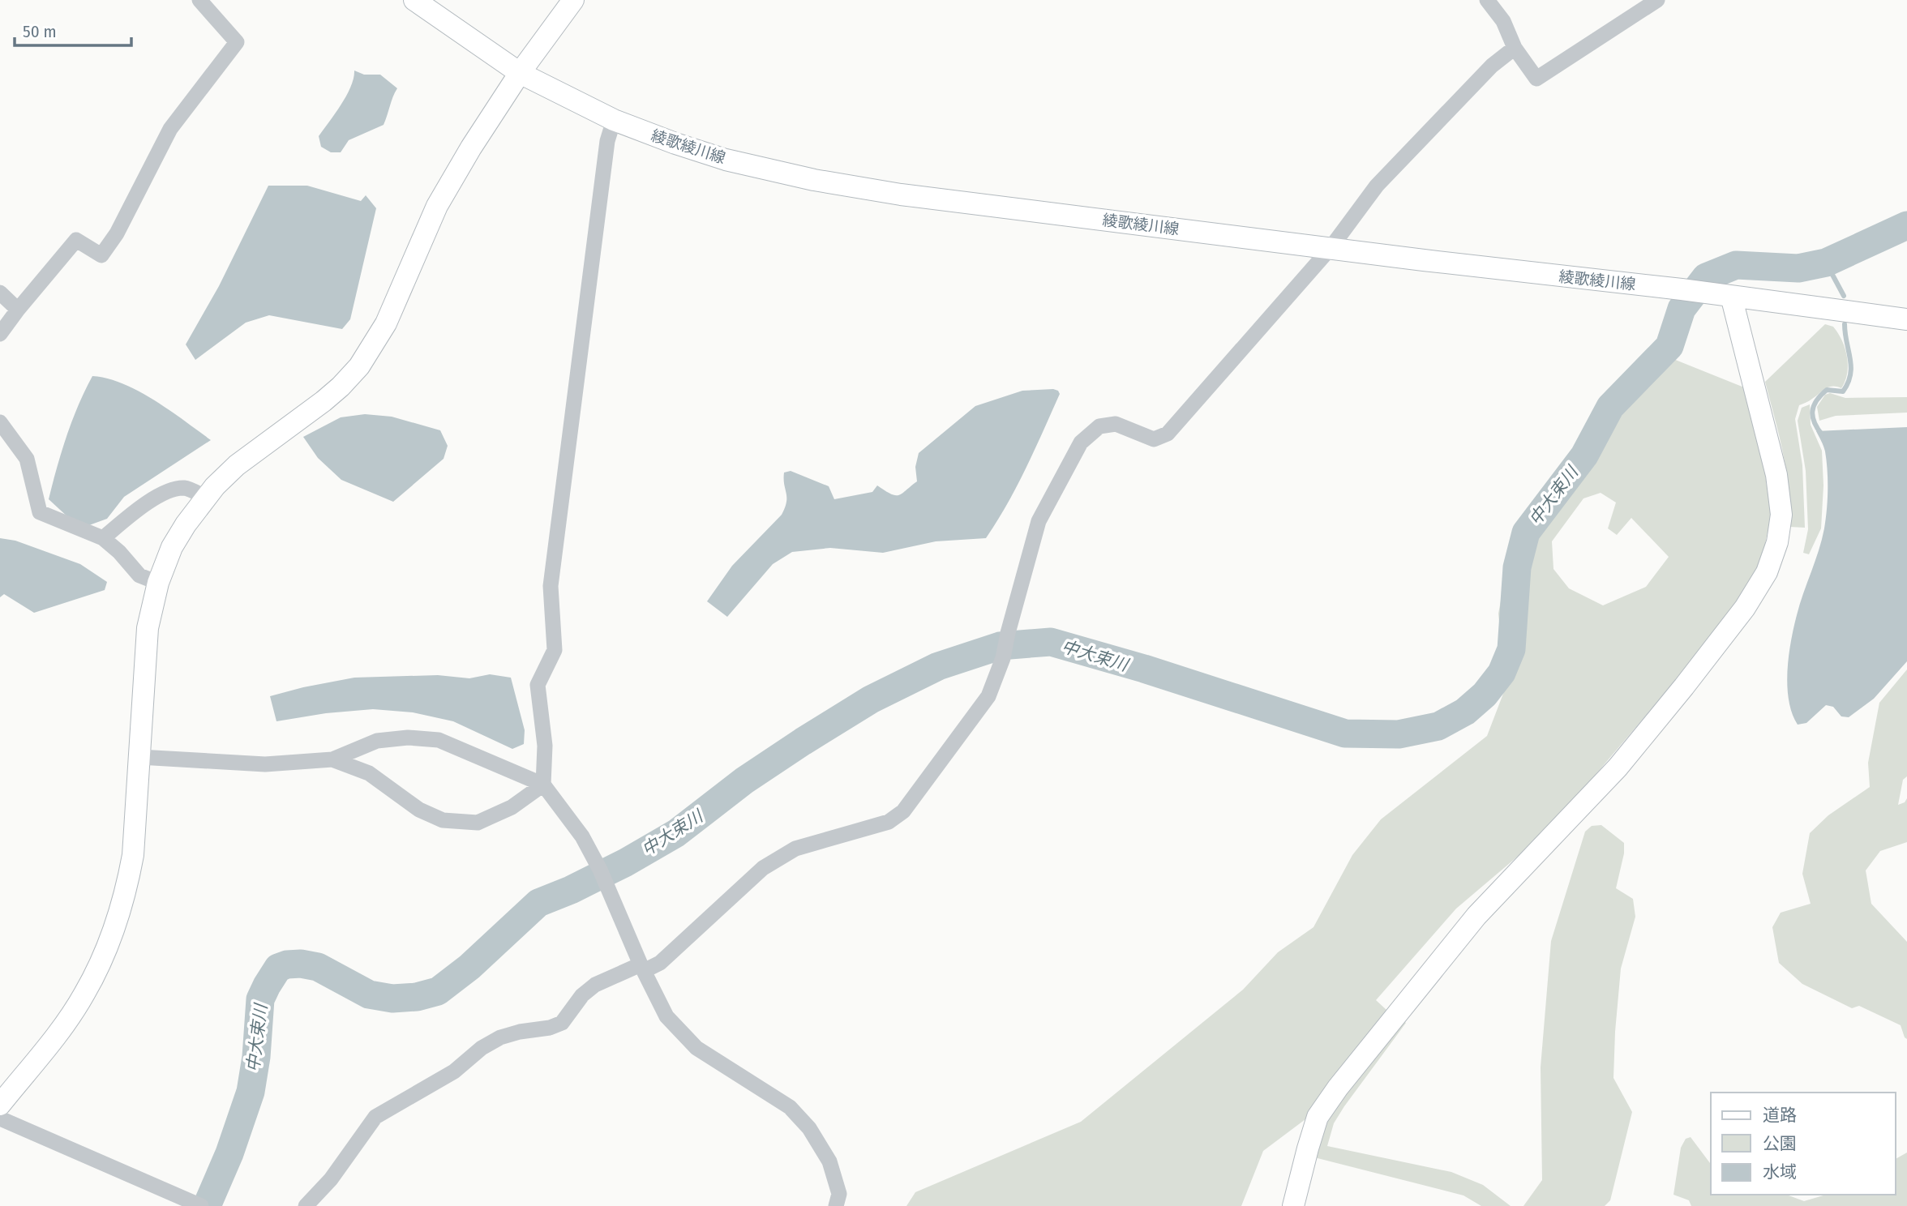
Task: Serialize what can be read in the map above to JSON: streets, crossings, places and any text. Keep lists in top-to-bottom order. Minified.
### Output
{"streets":{"street":["綾歌綾川線"]},"water":["中大束川"],"legend":["道路","公園","水域"],"scale_bar":"50 m"}
